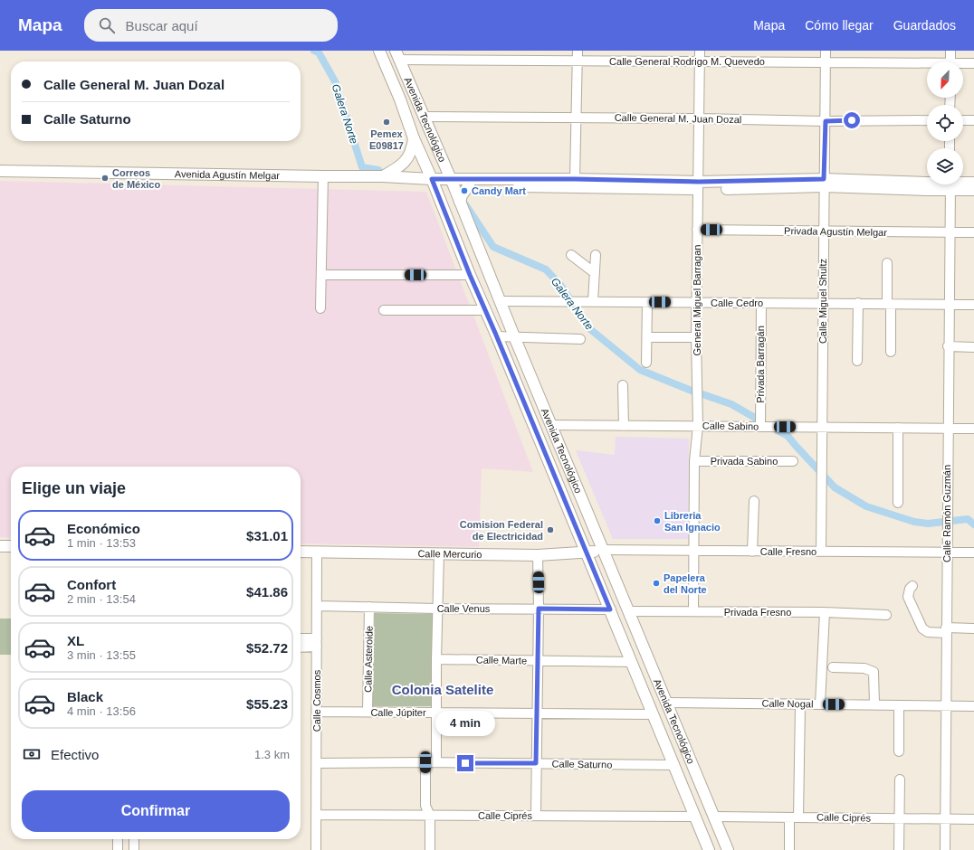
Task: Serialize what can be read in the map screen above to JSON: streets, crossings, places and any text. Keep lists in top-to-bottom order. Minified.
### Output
{"streets":{"main road":["Avenida Tecnológico","Avenida Agustín Melgar","Calle Mercurio"],"street":["Calle General Rodrigo M. Quevedo","Calle General M. Juan Dozal","Privada Agustín Melgar","General Miguel Barragan","Calle Miguel Shultz","Calle Cedro","Privada Barragán","Calle Sabino","Privada Sabino","Calle Ramón Guzmán","Calle Fresno","Calle Venus","Privada Fresno","Calle Asteroide","Calle Marte","Calle Cosmos","Calle Nogal","Calle Júpiter","Calle Saturno","Calle Ciprés"]},"crossings":[["Calle General Rodrigo M. Quevedo","Avenida Tecnológico"],["Calle General Rodrigo M. Quevedo","General Miguel Barragan"],["Calle General Rodrigo M. Quevedo","Calle Miguel Shultz"],["Calle General M. Juan Dozal","Avenida Tecnológico"],["Calle General M. Juan Dozal","General Miguel Barragan"],["Calle General M. Juan Dozal","Calle Miguel Shultz"],["Avenida Tecnológico","Avenida Agustín Melgar"],["Avenida Tecnológico","Calle Cedro"],["Avenida Tecnológico","Calle Sabino"],["Avenida Tecnológico","Calle Fresno"],["Avenida Tecnológico","Calle Mercurio"],["Avenida Tecnológico","Calle Venus"],["Avenida Tecnológico","Privada Fresno"],["Avenida Tecnológico","Calle Marte"],["Avenida Tecnológico","Calle Nogal"],["Avenida Tecnológico","Calle Júpiter"],["Avenida Tecnológico","Calle Saturno"],["Avenida Tecnológico","Calle Ciprés"],["Avenida Agustín Melgar","General Miguel Barragan"],["Avenida Agustín Melgar","Calle Miguel Shultz"],["Privada Agustín Melgar","General Miguel Barragan"],["Privada Agustín Melgar","Calle Miguel Shultz"],["Privada Agustín Melgar","Calle Ramón Guzmán"],["General Miguel Barragan","Calle Cedro"],["General Miguel Barragan","Calle Sabino"],["General Miguel Barragan","Privada Sabino"],["General Miguel Barragan","Calle Fresno"],["General Miguel Barragan","Privada Fresno"],["Calle Miguel Shultz","Calle Cedro"],["Calle Miguel Shultz","Calle Sabino"],["Calle Miguel Shultz","Calle Fresno"],["Calle Cedro","Privada Barragán"],["Calle Cedro","Calle Ramón Guzmán"],["Privada Barragán","Calle Sabino"],["Calle Sabino","Calle Ramón Guzmán"],["Calle Ramón Guzmán","Calle Fresno"],["Calle Ramón Guzmán","Calle Nogal"],["Calle Ramón Guzmán","Calle Ciprés"],["Calle Fresno","Calle Mercurio"],["Calle Mercurio","Calle Cosmos"],["Calle Venus","Calle Asteroide"],["Calle Venus","Calle Cosmos"],["Calle Asteroide","Calle Júpiter"],["Calle Cosmos","Calle Júpiter"],["Calle Cosmos","Calle Saturno"],["Calle Cosmos","Calle Ciprés"]],"districts":["Colonia Satelite"],"water":["Galera Norte"],"places":["Pemex E09817","Correos de México","Candy Mart","Libreria San Ignacio","Comision Federal de Electricidad","Papelera del Norte"],"north":"bottom left","page":{"header":"Mapa","search":"Buscar aquí","nav":["Mapa","Cómo llegar","Guardados"],"banner":["Calle General M. Juan Dozal","Calle Saturno"],"heading":"Elige un viaje","list":[{"name":"Económico","note":"1 min · 13:53","value":"$31.01"},{"name":"Confort","note":"2 min · 13:54","value":"$41.86"},{"name":"XL","note":"3 min · 13:55","value":"$52.72"},{"name":"Black","note":"4 min · 13:56","value":"$55.23"}],"bubble":"4 min","pay":["Efectivo","1.3 km"],"buttons":"Confirmar"}}
